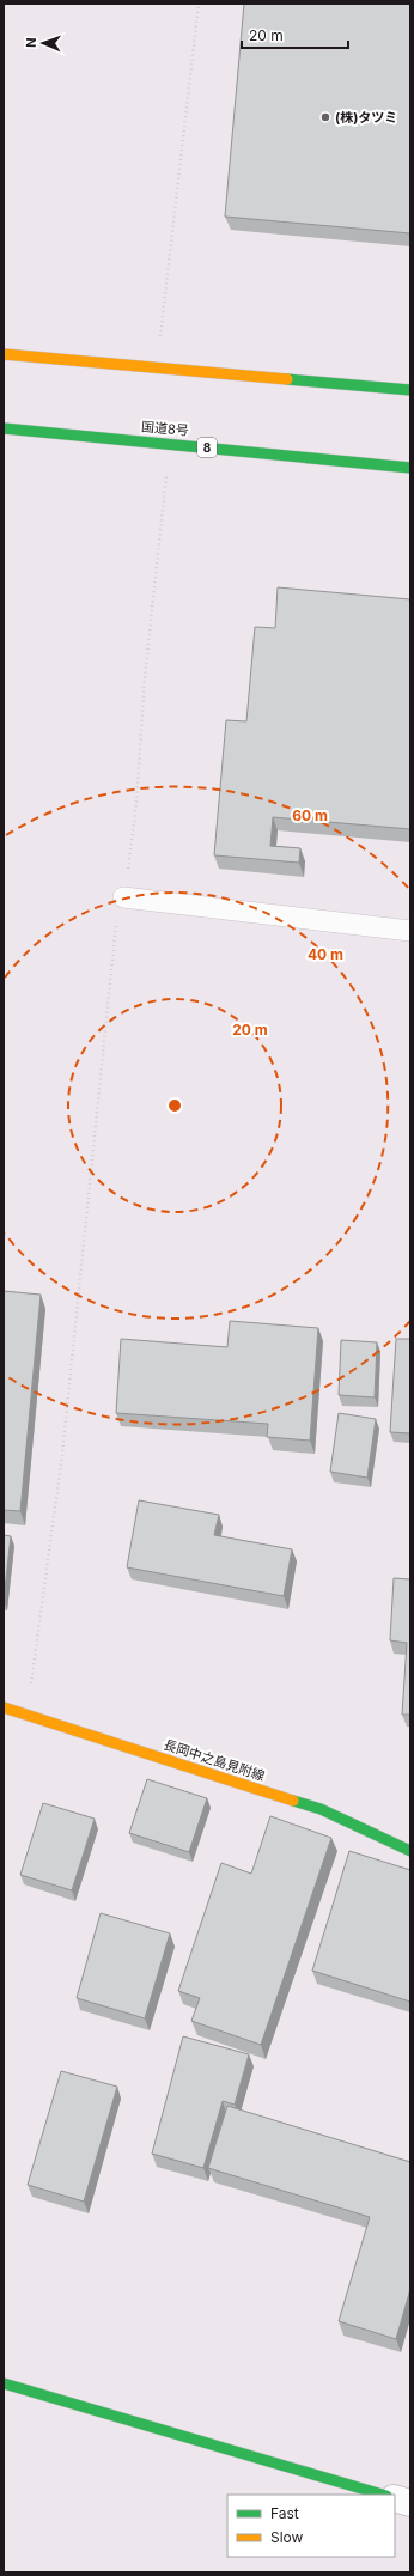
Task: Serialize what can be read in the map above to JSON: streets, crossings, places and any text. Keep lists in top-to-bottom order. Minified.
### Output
{"streets":{"main road":["国道8号","8","長岡中之島見附線"]},"places":["(株)タツミ"],"legend":["Fast","Slow"],"scale_bar":"20 m","north":"left","rings":["60 m","40 m","20 m"]}
